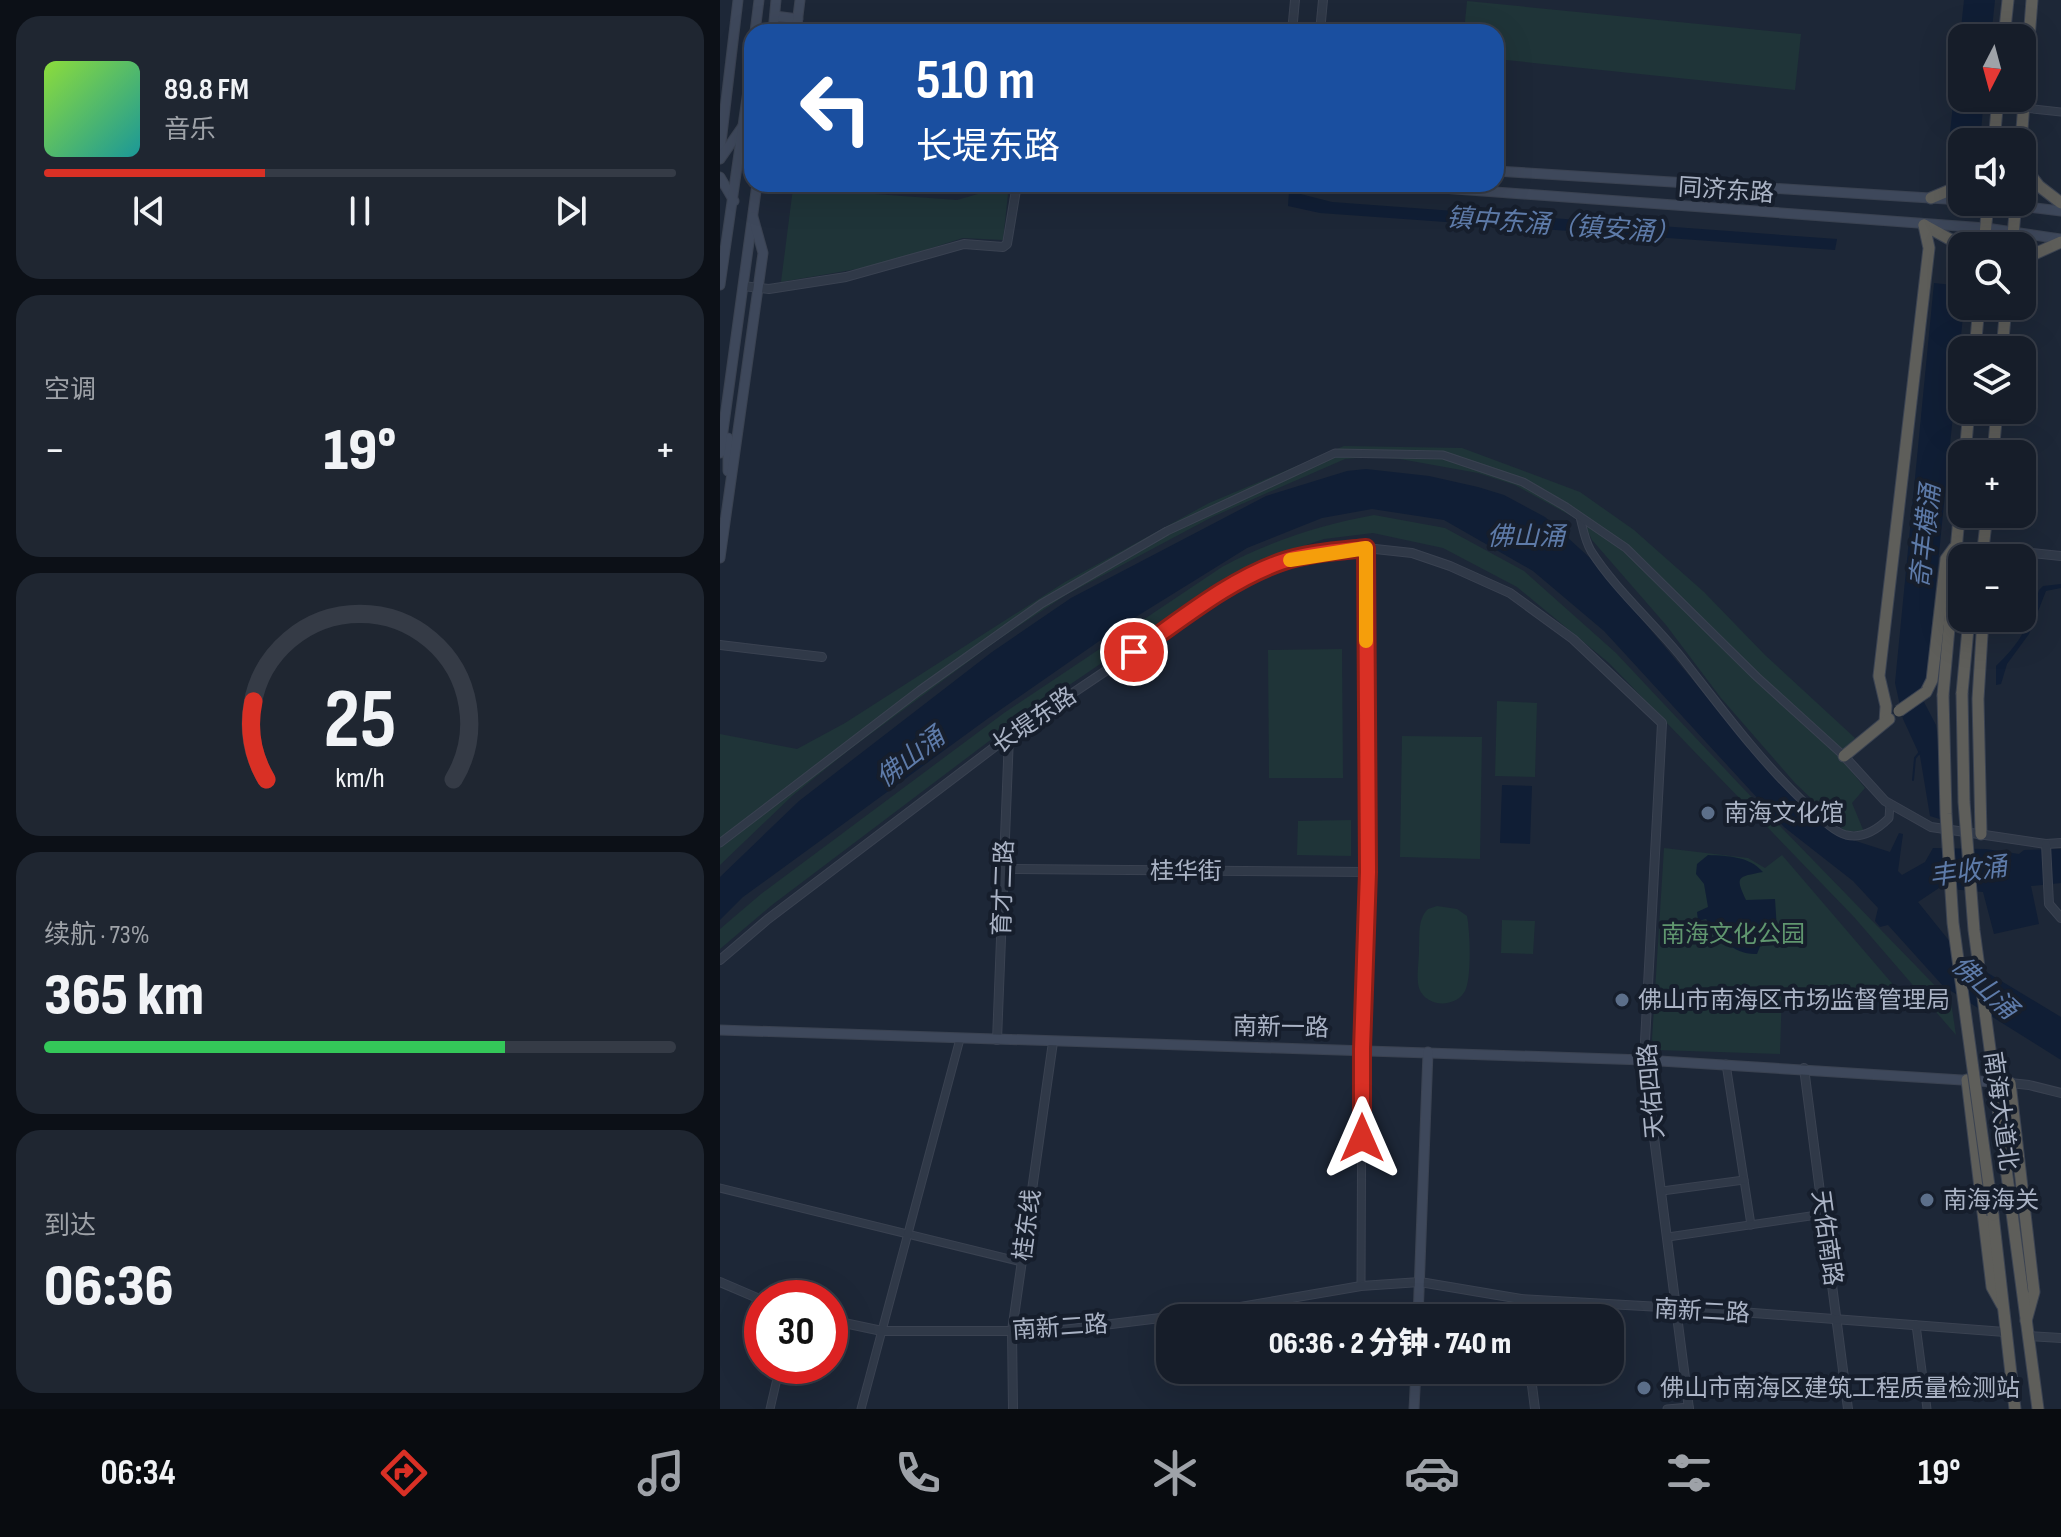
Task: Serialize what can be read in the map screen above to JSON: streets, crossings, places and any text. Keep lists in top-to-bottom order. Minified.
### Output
{"streets":{"highway":["南海大道北"],"main road":["同济东路","南新一路"],"street":["长堤东路","桂华街","育才二路","天佑四路","桂东线","天佑南路","南新二路"]},"crossings":[["长堤东路","育才二路"],["长堤东路","天佑四路"],["桂华街","育才二路"],["育才二路","南新一路"],["南新一路","天佑四路"],["南新一路","桂东线"],["南新一路","天佑南路"],["天佑四路","南新二路"],["南海大道北","南新二路"],["桂东线","南新二路"],["天佑南路","南新二路"]],"water":["镇中东涌（镇安涌）","佛山涌","奇丰横涌","丰收涌"],"parks":["南海文化公园"],"places":["南海文化馆","佛山市南海区市场监督管理局","南海海关","佛山市南海区建筑工程质量检测站"],"north":"bottom","page":{"map_buttons":["+","−"],"turn":["510 m","长堤东路"],"song":["89.8 FM","音乐"],"tile":["空调",["续航 · 73%","365 km"],["到达","06:36"]],"heat":["−","19°","+"],"limit":"30","trip":"06:36 · 2 分钟 · 740 m","tabs":["06:34","19°"],"gauge":["25","km/h"]}}
